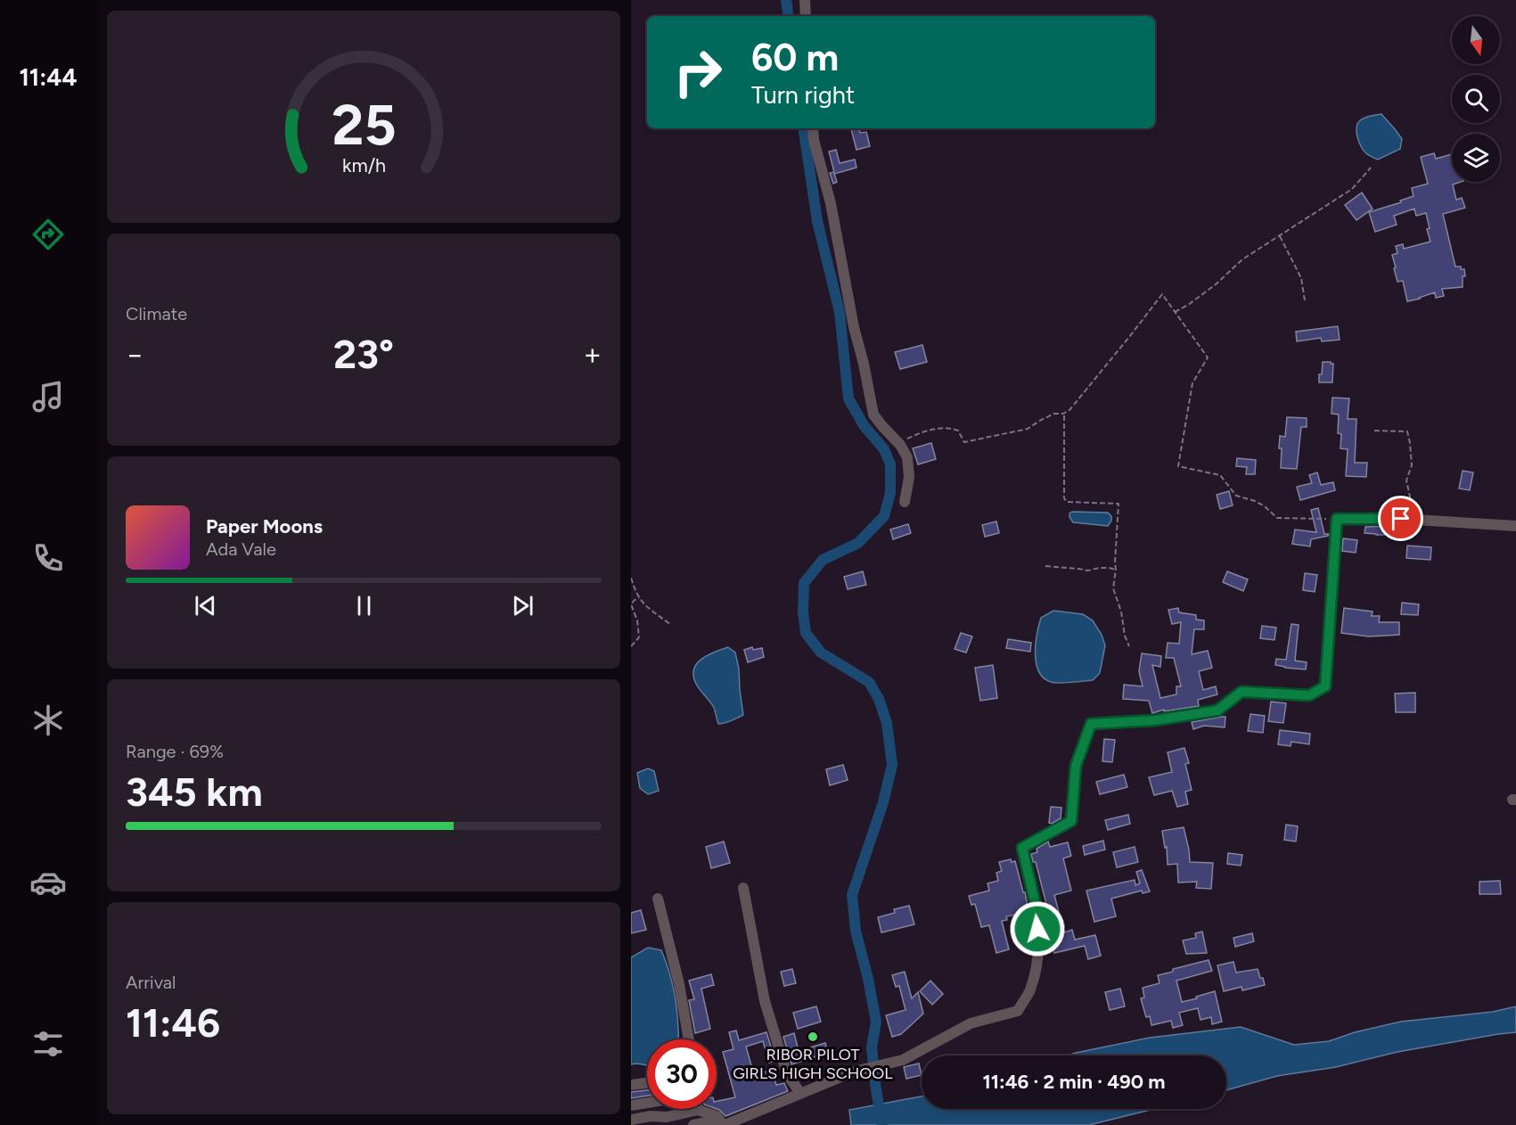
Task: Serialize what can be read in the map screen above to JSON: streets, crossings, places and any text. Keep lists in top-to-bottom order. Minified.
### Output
{"places":["RIBOR PILOT GIRLS HIGH SCHOOL"],"north":"bottom","page":{"tabs":"11:44","turn":["60 m","Turn right"],"tile":["Climate",["Range · 69%","345 km"],["Arrival","11:46"]],"heat":["−","23°","+"],"song":["Paper Moons","Ada Vale"],"limit":"30","trip":"11:46 · 2 min · 490 m","gauge":["25","km/h"]}}
